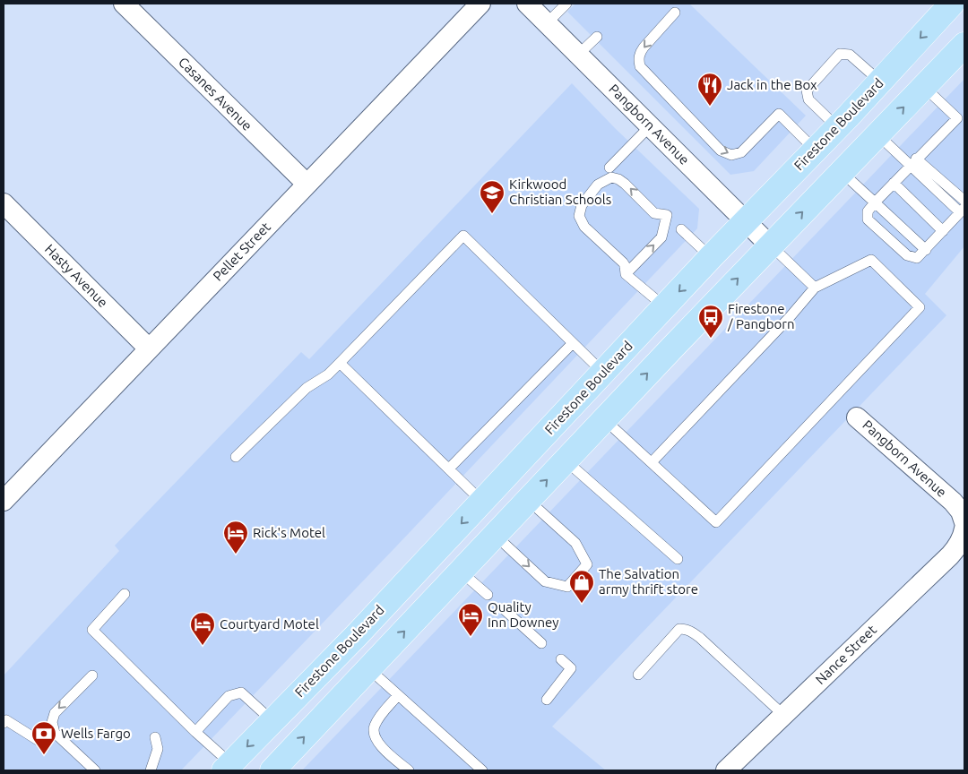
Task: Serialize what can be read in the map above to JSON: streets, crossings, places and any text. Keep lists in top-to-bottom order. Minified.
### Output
{"streets":{"main road":["Firestone Boulevard"],"street":["Casanes Avenue","Pangborn Avenue","Pellet Street","Hasty Avenue","Nance Street"]},"crossings":[["Casanes Avenue","Pellet Street"],["Pangborn Avenue","Firestone Boulevard"],["Pangborn Avenue","Nance Street"],["Pellet Street","Hasty Avenue"]],"places":{"restaurant":["Jack in the Box"],"school or university":["Kirkwood Christian Schools"],"bus stop":["Firestone / Pangborn"],"hotel":["Rick's Motel","Quality Inn Downey","Courtyard Motel"],"shop":["The Salvation army thrift store"],"bank":["Wells Fargo"]}}
